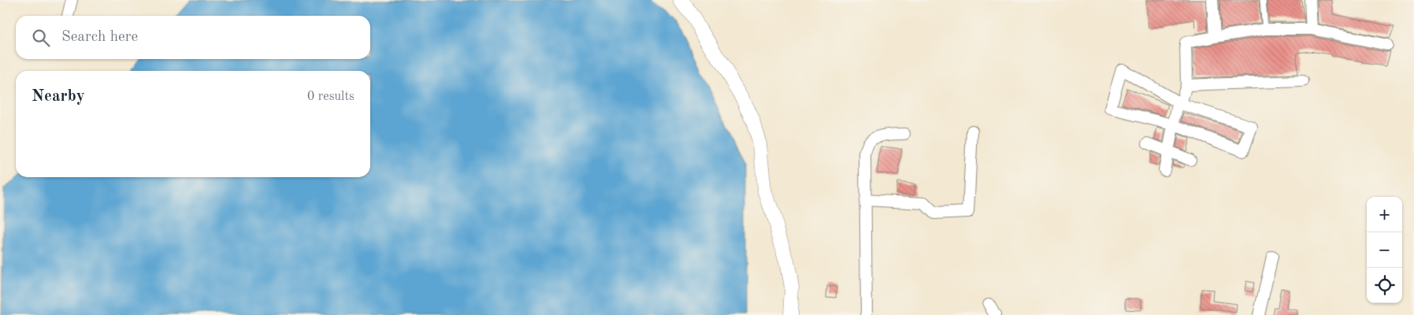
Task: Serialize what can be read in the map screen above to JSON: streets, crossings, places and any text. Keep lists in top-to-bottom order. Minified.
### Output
{"page":{"search":"Search here","heading":["Nearby","0 results"],"map_buttons":["+","−"]}}
